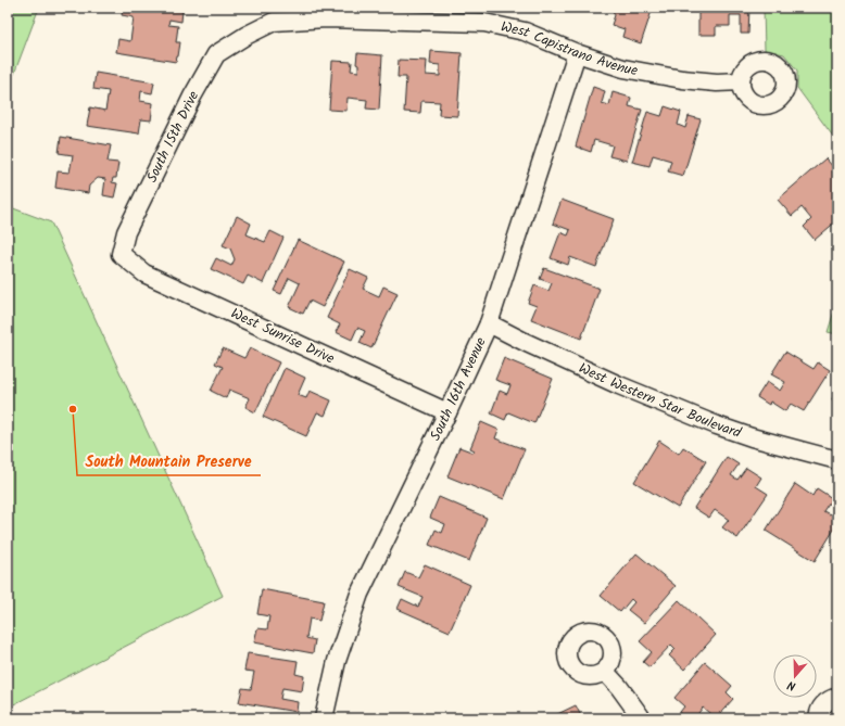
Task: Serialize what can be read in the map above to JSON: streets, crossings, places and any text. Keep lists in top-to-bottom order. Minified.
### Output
{"streets":{"street":["West Capistrano Avenue","South 15th Drive","West Sunrise Drive","South 16th Avenue","West Western Star Boulevard"]},"crossings":[["West Capistrano Avenue","South 15th Drive"],["West Capistrano Avenue","South 16th Avenue"],["South 15th Drive","West Sunrise Drive"],["West Sunrise Drive","South 16th Avenue"],["South 16th Avenue","West Western Star Boulevard"]],"places":["South Mountain Preserve"],"north":"bottom"}
